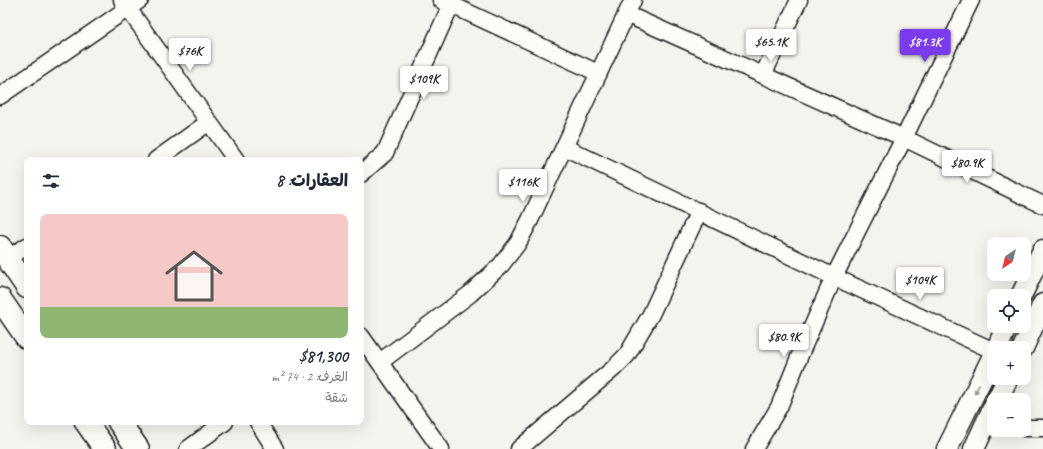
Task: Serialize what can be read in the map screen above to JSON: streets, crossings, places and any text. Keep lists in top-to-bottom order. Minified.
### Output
{"north":"bottom left","page":{"price":["$65.1K","$81.3K","$76K","$109K","$80.9K","$116K","$104K","$80.9K"],"heading":"العقارات: 8","list":[{"name":"$81,300","note":"الغرف: 2 · 74 m² · شقة"}],"map_buttons":["+","−"]}}
